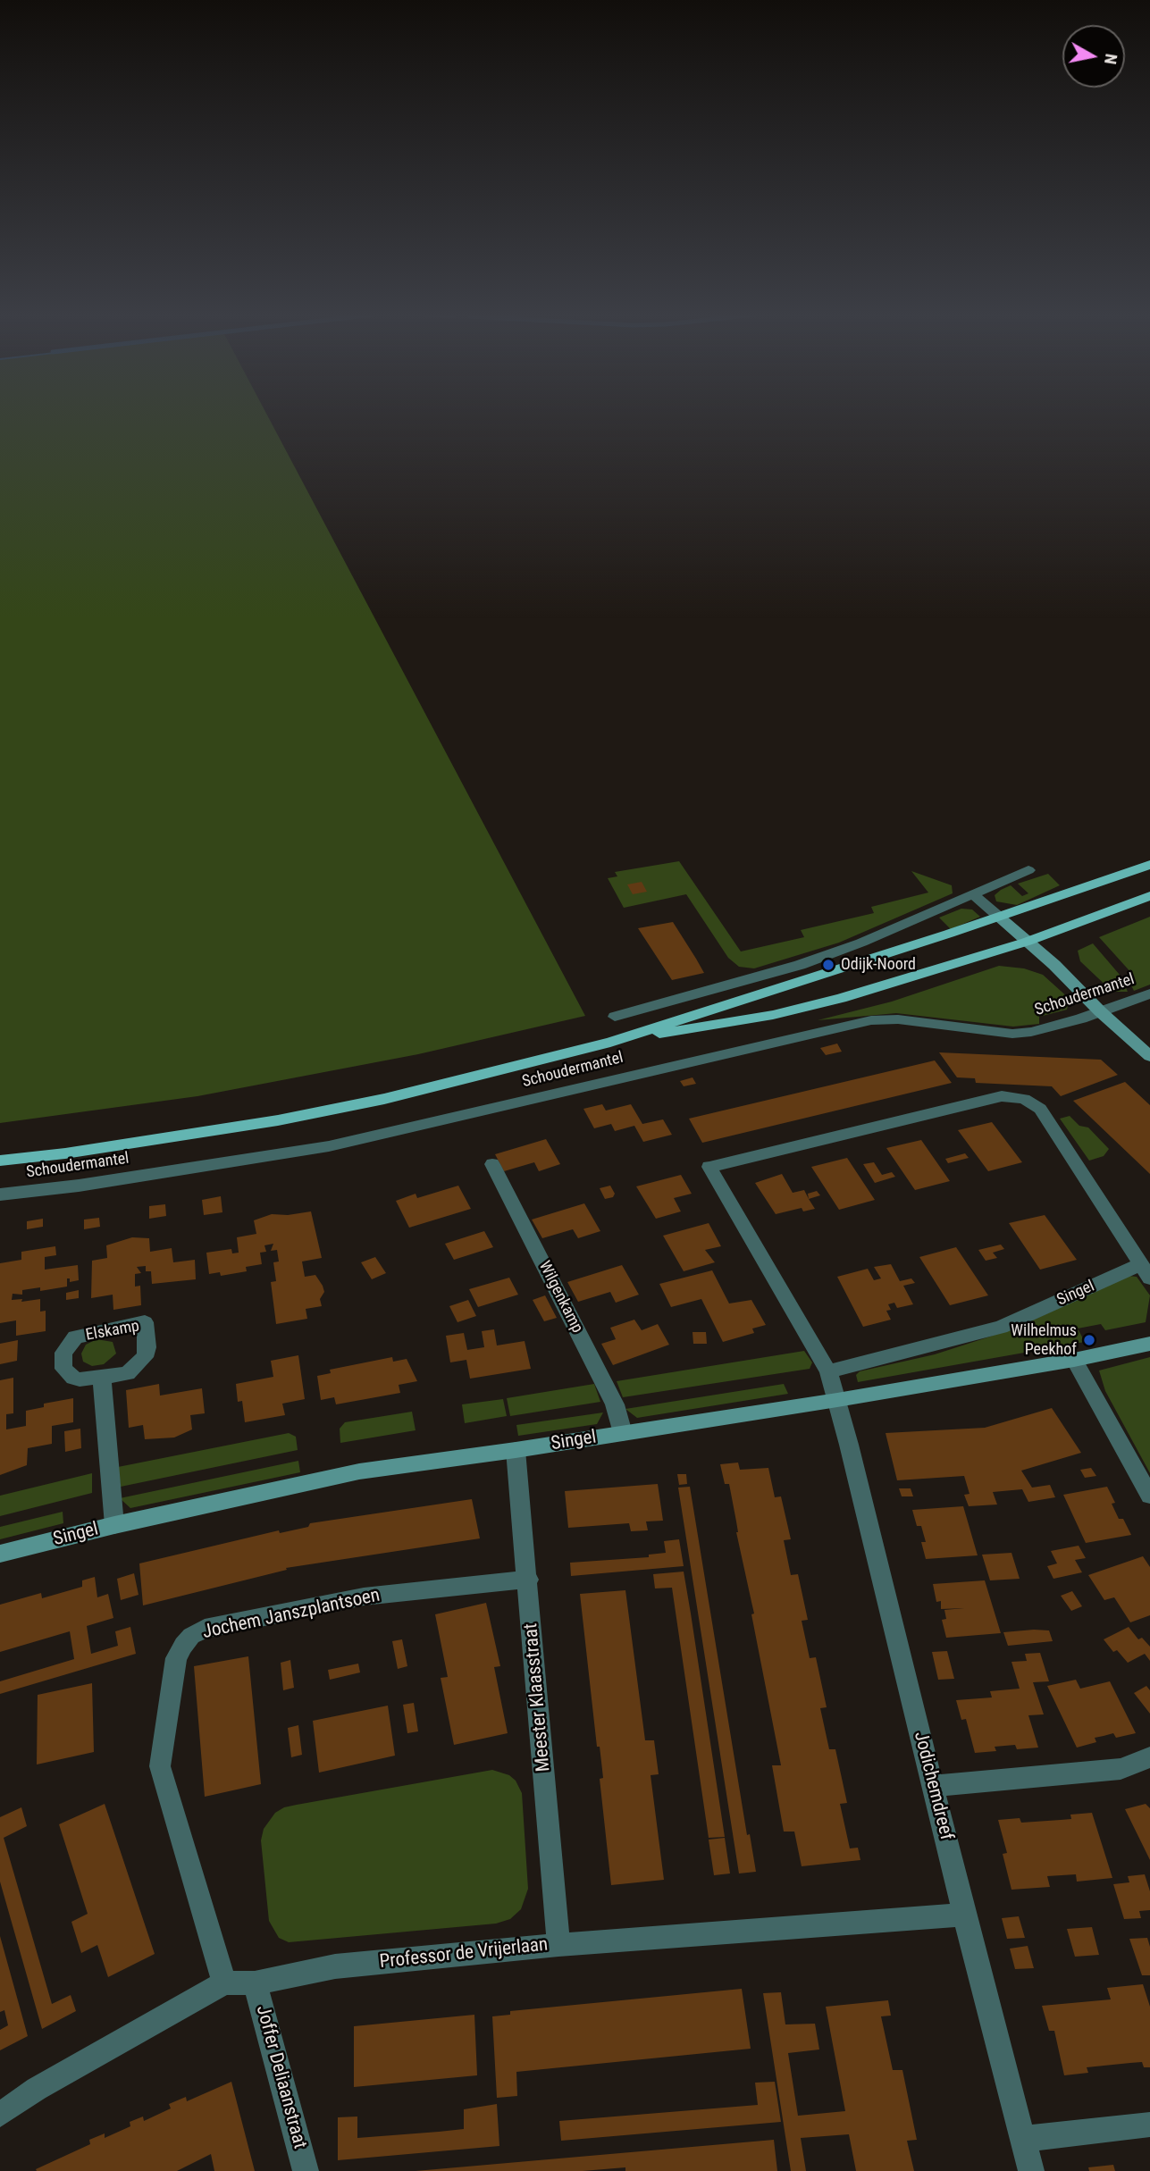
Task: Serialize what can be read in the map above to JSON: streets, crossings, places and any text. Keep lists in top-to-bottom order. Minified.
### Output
{"streets":{"main road":["Schoudermantel"],"street":["Singel","Wilgenkamp","Elskamp","Jochem Janszplantsoen","Meester Klaasstraat","Jodichemdreef","Professor de Vrijerlaan","Joffer Deliaanstraat"]},"crossings":[["Singel","Wilgenkamp"],["Singel","Meester Klaasstraat"],["Singel","Jodichemdreef"],["Jochem Janszplantsoen","Meester Klaasstraat"],["Jochem Janszplantsoen","Professor de Vrijerlaan"],["Meester Klaasstraat","Professor de Vrijerlaan"],["Jodichemdreef","Professor de Vrijerlaan"],["Professor de Vrijerlaan","Joffer Deliaanstraat"]],"places":["Odijk-Noord","Wilhelmus Peekhof"],"north":"right"}
